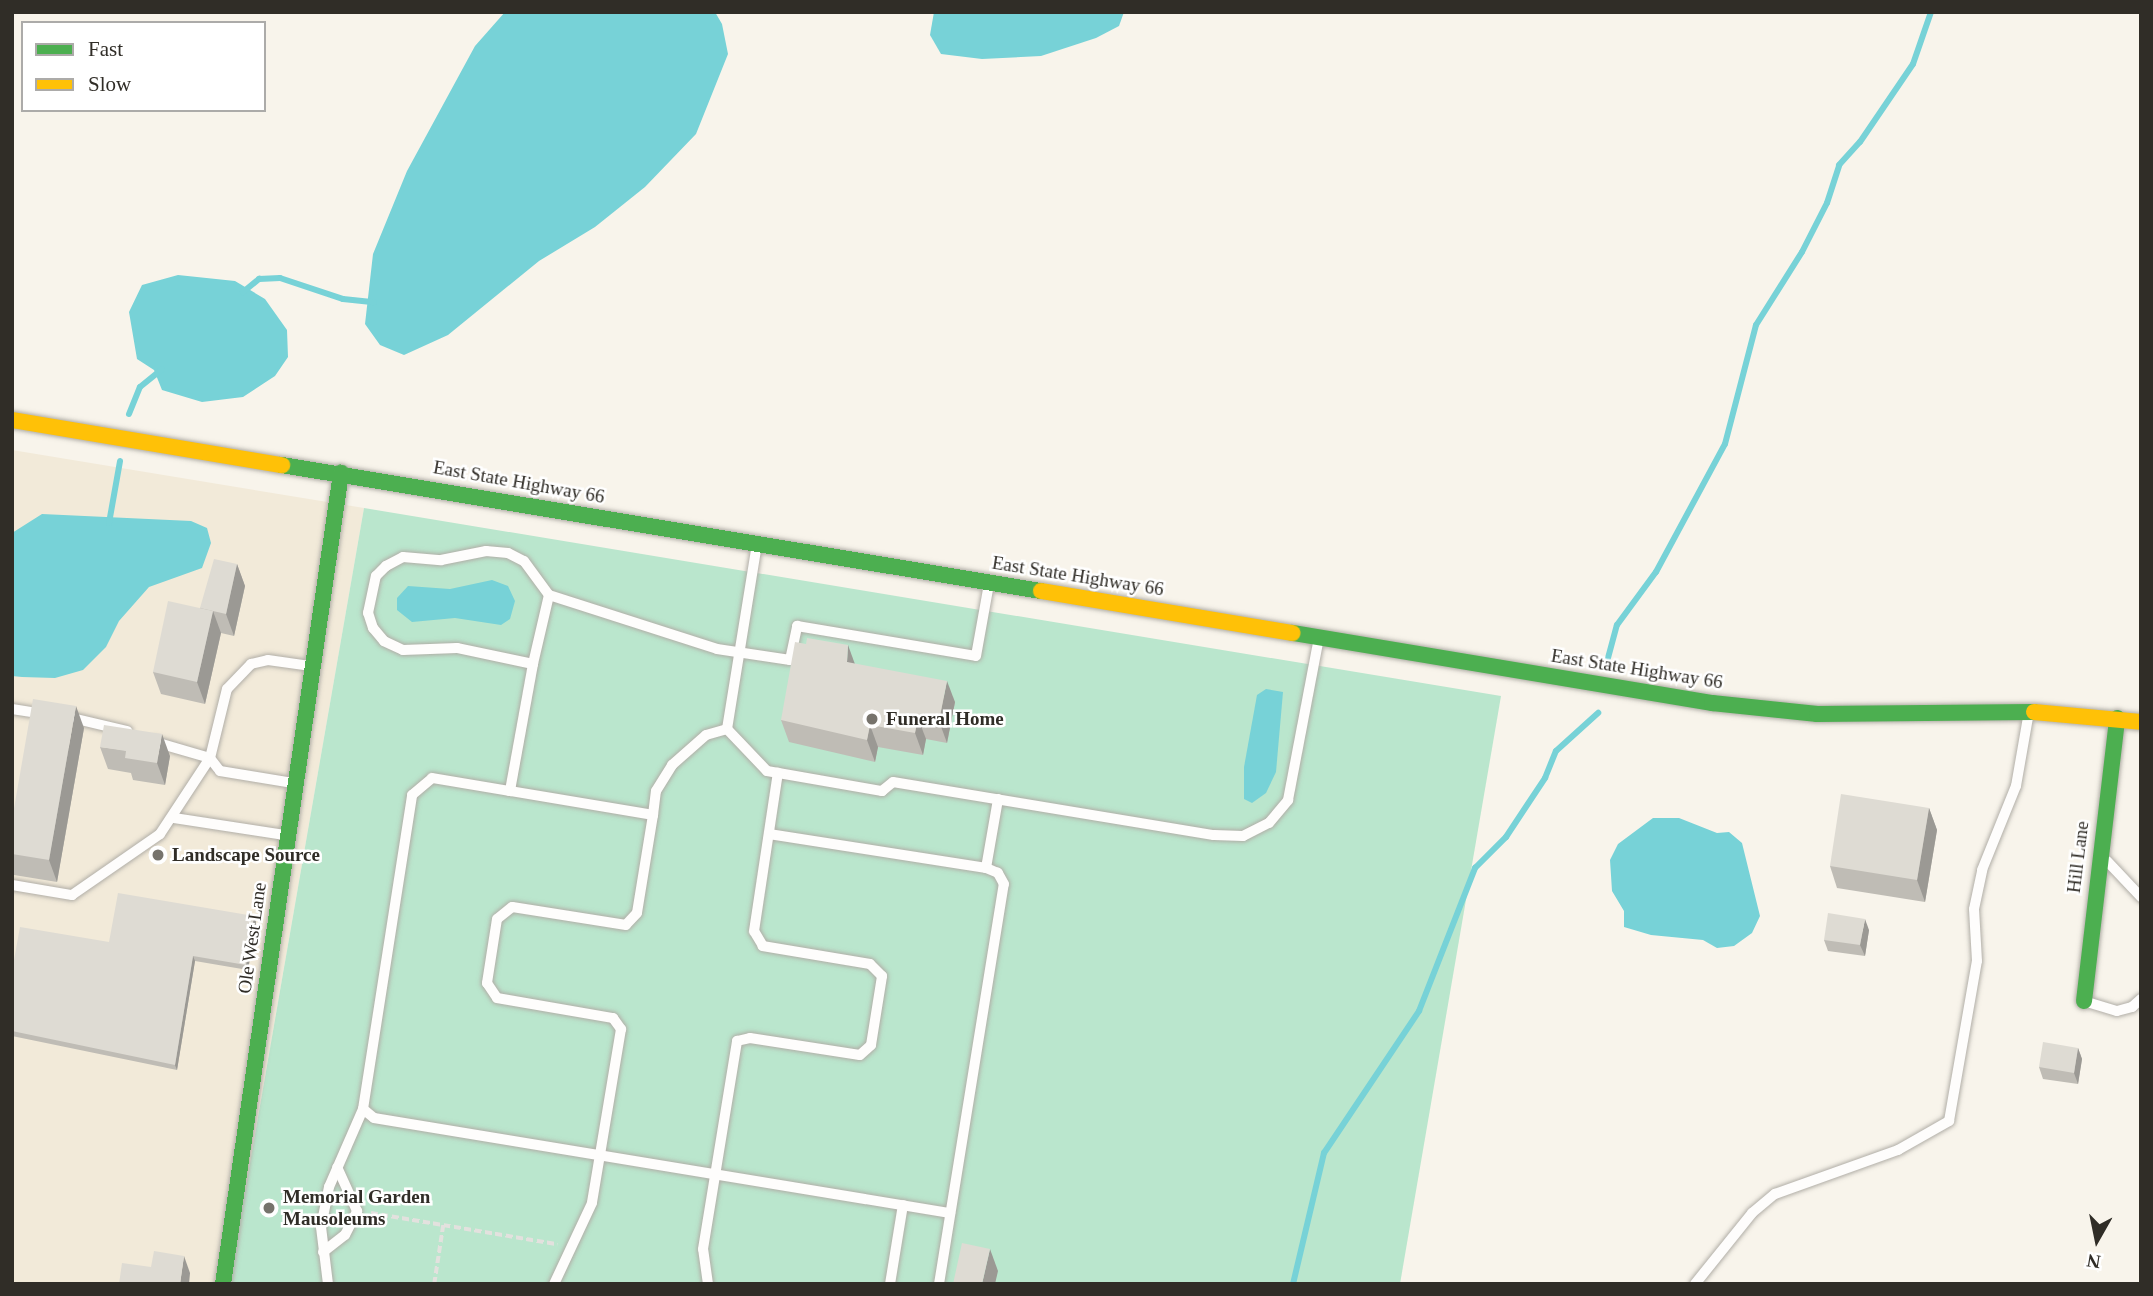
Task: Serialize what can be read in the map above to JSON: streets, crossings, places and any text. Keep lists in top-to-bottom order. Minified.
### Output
{"streets":{"main road":["East State Highway 66","Hill Lane","Ole West Lane"]},"crossings":[["East State Highway 66","Hill Lane"],["East State Highway 66","Ole West Lane"]],"places":["Funeral Home","Landscape Source","Memorial Garden Mausoleums"],"legend":["Fast","Slow"],"north":"bottom"}
